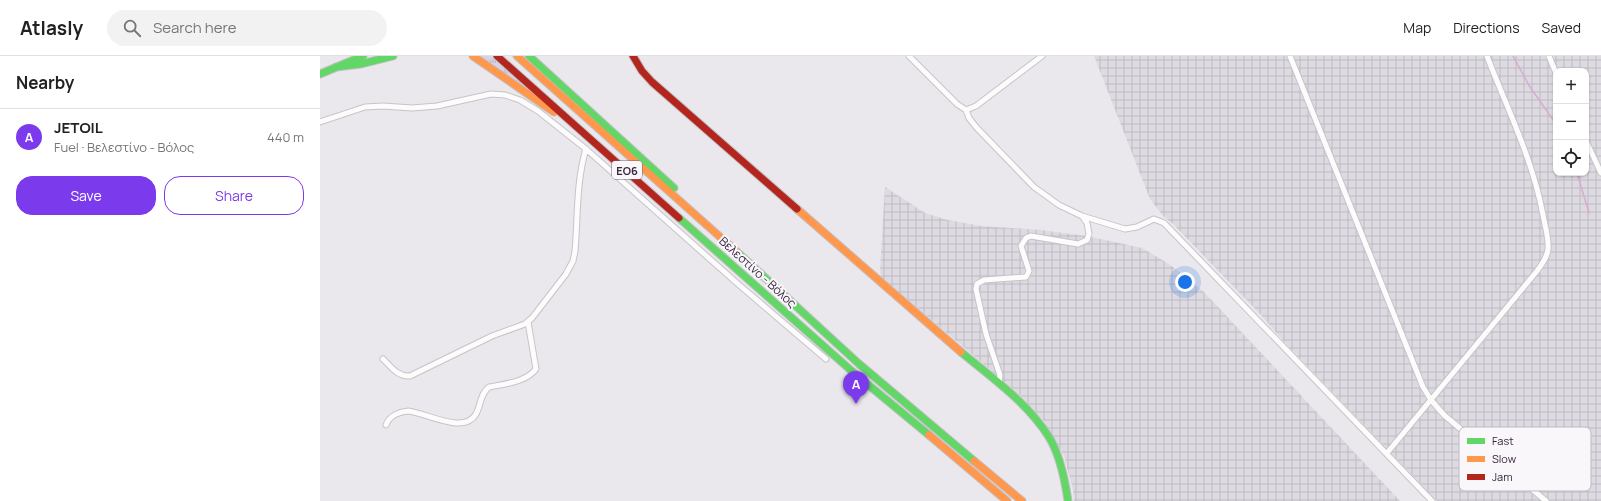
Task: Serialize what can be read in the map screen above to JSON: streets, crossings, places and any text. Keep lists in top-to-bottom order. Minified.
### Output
{"streets":{"main road":["ΕΟ6","Βελεστίνο - Βόλος"]},"legend":["Fast","Slow","Jam"],"page":{"header":"Atlasly","search":"Search here","nav":["Map","Directions","Saved"],"heading":"Nearby","map_buttons":["+","−"],"list":[{"mark":"A","name":"JETOIL","note":"Fuel · Βελεστίνο - Βόλος","value":"440 m"}],"buttons":["Save","Share"],"pins":"A"}}
